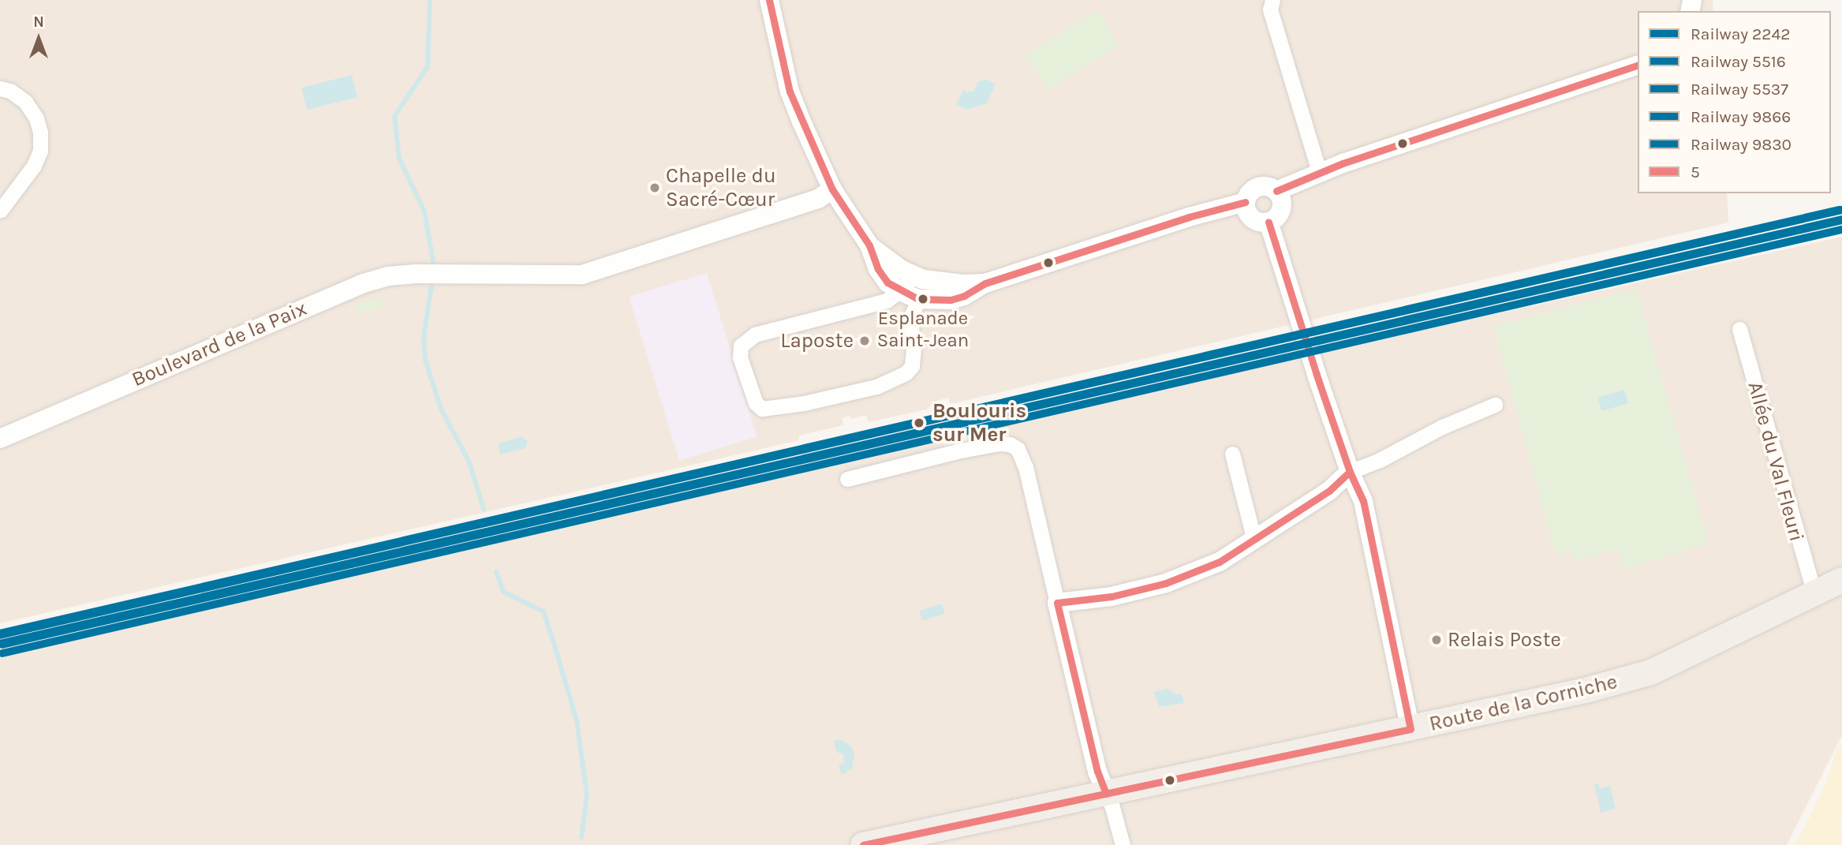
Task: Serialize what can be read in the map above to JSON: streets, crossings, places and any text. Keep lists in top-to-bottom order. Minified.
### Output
{"streets":{"main road":["Route de la Corniche"],"street":["Boulevard de la Paix","Allée du Val Fleuri"]},"crossings":[["Allée du Val Fleuri","Route de la Corniche"]],"places":["Chapelle du Sacré-Cœur","Esplanade Saint-Jean","Laposte","Boulouris sur Mer","Relais Poste"],"lines":["transit line 5","rail line 5537","rail line 9866","rail line 2242","rail line 9830","rail line 5516"],"legend":["Railway 2242","Railway 5516","Railway 5537","Railway 9866","Railway 9830","5"],"north":"top"}
